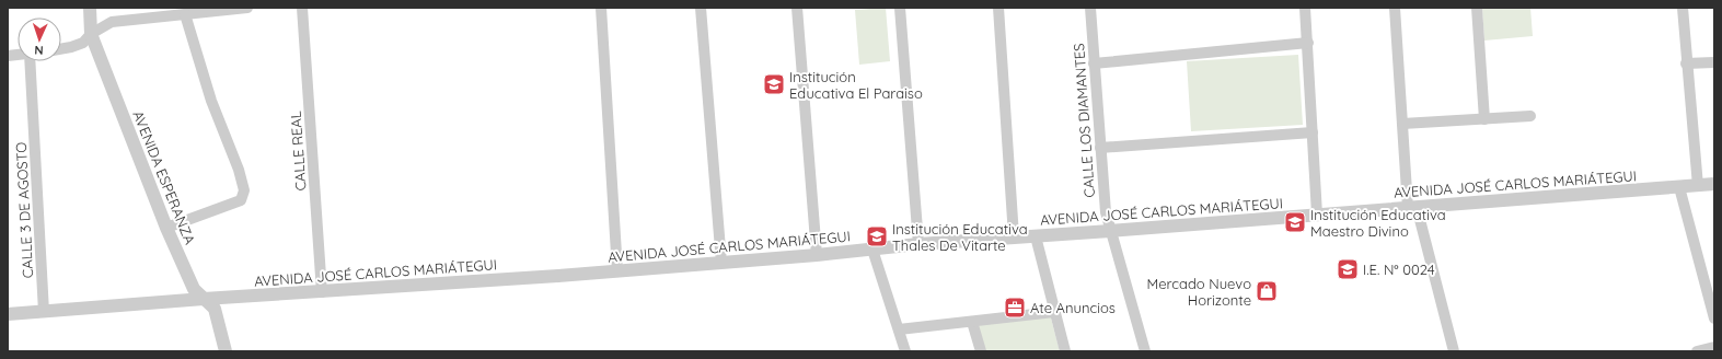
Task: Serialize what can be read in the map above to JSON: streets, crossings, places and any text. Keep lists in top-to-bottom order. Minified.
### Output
{"streets":{"street":["CALLE LOS DIAMANTES","CALLE REAL","AVENIDA ESPERANZA","AVENIDA JOSÉ CARLOS MARIÁTEGUI","CALLE 3 DE AGOSTO"]},"crossings":[["CALLE LOS DIAMANTES","AVENIDA JOSÉ CARLOS MARIÁTEGUI"],["CALLE REAL","AVENIDA JOSÉ CARLOS MARIÁTEGUI"],["AVENIDA ESPERANZA","AVENIDA JOSÉ CARLOS MARIÁTEGUI"],["AVENIDA JOSÉ CARLOS MARIÁTEGUI","CALLE 3 DE AGOSTO"]],"places":{"school or university":["Institución Educativa El Paraiso","Institución Educativa Maestro Divino","Institución Educativa Thales De Vitarte","I.E. N° 0024"],"shop":["Mercado Nuevo Horizonte"],"office":["Ate Anuncios"]},"north":"bottom"}
